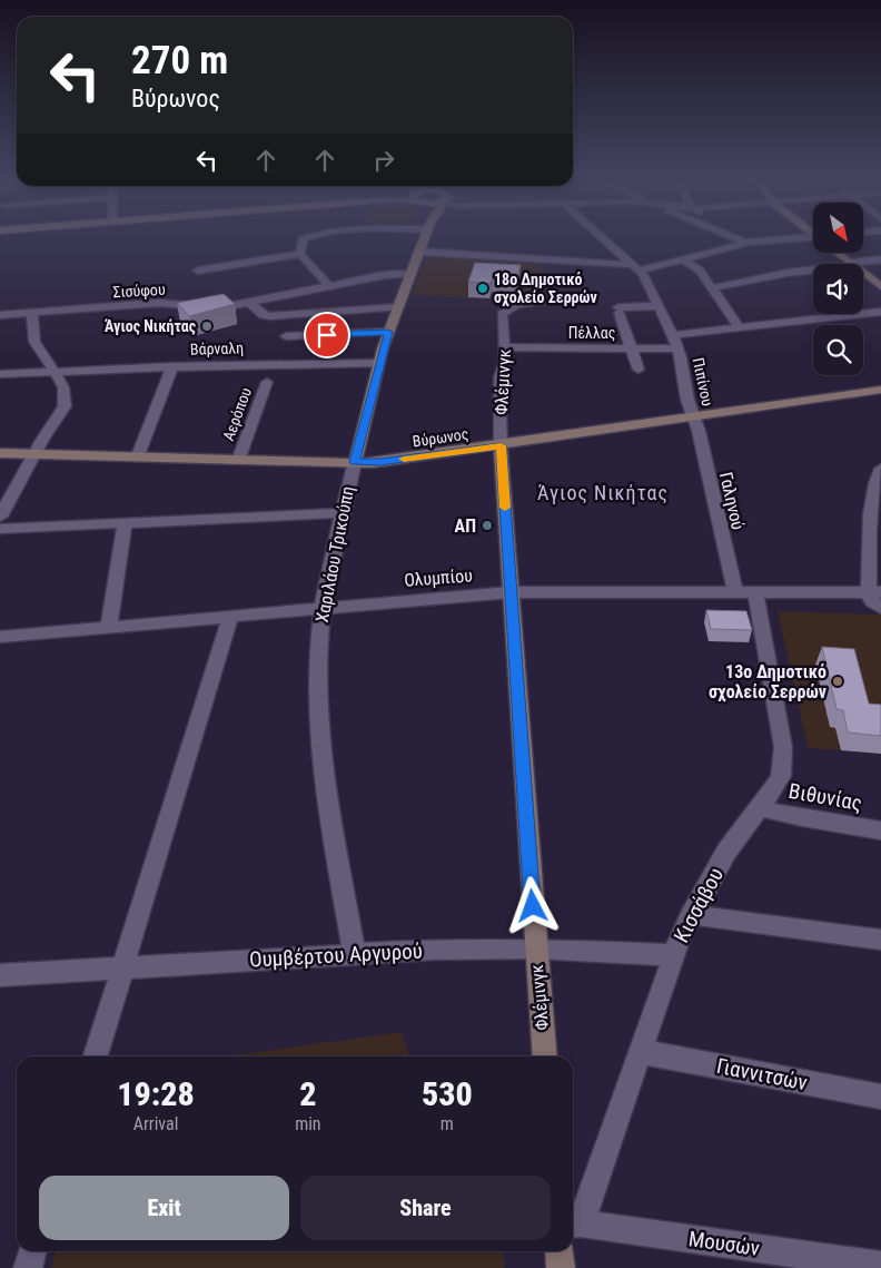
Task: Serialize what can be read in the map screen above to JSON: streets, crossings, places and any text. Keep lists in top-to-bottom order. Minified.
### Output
{"streets":{"street":["Σισύφου","Πέλλας","Βάρναλη","Φλέμινγκ","Πιπίνου","Αερόπου","Βύρωνος","Γαληνού","Χαριλάου Τρικούπη","Ολυμπίου","Βιθυνίας","Κισσάβου","Ουμβέρτου Αργυρού","Γιαννιτσών","Μουσών"]},"crossings":[["Σισύφου","Χαριλάου Τρικούπη"],["Πέλλας","Φλέμινγκ"],["Πέλλας","Πιπίνου"],["Βάρναλη","Χαριλάου Τρικούπη"],["Φλέμινγκ","Βύρωνος"],["Φλέμινγκ","Ολυμπίου"],["Φλέμινγκ","Ουμβέρτου Αργυρού"],["Πιπίνου","Βύρωνος"],["Πιπίνου","Γαληνού"],["Αερόπου","Βύρωνος"],["Βύρωνος","Γαληνού"],["Βύρωνος","Χαριλάου Τρικούπη"],["Γαληνού","Ολυμπίου"],["Γαληνού","Κισσάβου"],["Χαριλάου Τρικούπη","Ολυμπίου"],["Χαριλάου Τρικούπη","Ουμβέρτου Αργυρού"],["Ολυμπίου","Κισσάβου"],["Βιθυνίας","Κισσάβου"],["Κισσάβου","Ουμβέρτου Αργυρού"],["Κισσάβου","Γιαννιτσών"],["Κισσάβου","Μουσών"]],"districts":["Άγιος Νικήτας"],"places":["18ο Δημοτικό σχολείο Σερρών","Άγιος Νικήτας","ΑΠ","13ο Δημοτικό σχολείο Σερρών"],"north":"bottom right","page":{"turn":["270 m","Βύρωνος"],"eta":["19:28","Arrival","2","min","530","m"],"buttons":["Exit","Share"]}}
